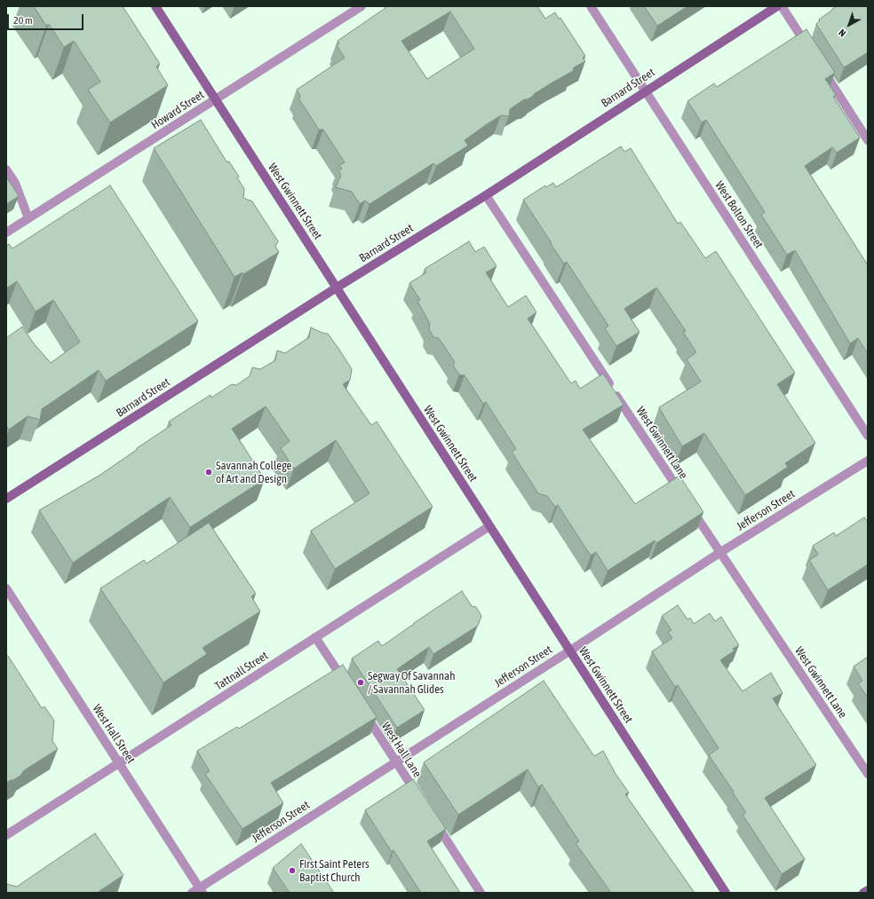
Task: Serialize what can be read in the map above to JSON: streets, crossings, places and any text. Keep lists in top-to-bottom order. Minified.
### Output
{"streets":{"main road":["Barnard Street","West Gwinnett Street"],"street":["Howard Street","West Bolton Street","West Gwinnett Lane","Jefferson Street","Tattnall Street","West Hall Street","West Hall Lane"]},"crossings":[["Barnard Street","West Gwinnett Street"],["Barnard Street","West Bolton Street"],["Barnard Street","West Gwinnett Lane"],["Howard Street","West Gwinnett Street"],["West Gwinnett Street","Jefferson Street"],["West Gwinnett Street","Tattnall Street"],["West Gwinnett Lane","Jefferson Street"],["Jefferson Street","West Hall Street"],["Jefferson Street","West Hall Lane"],["Tattnall Street","West Hall Street"]],"places":["Savannah College of Art and Design","Segway Of Savannah / Savannah Glides","First Saint Peters Baptist Church"],"scale_bar":"20 m","north":"bottom left"}
